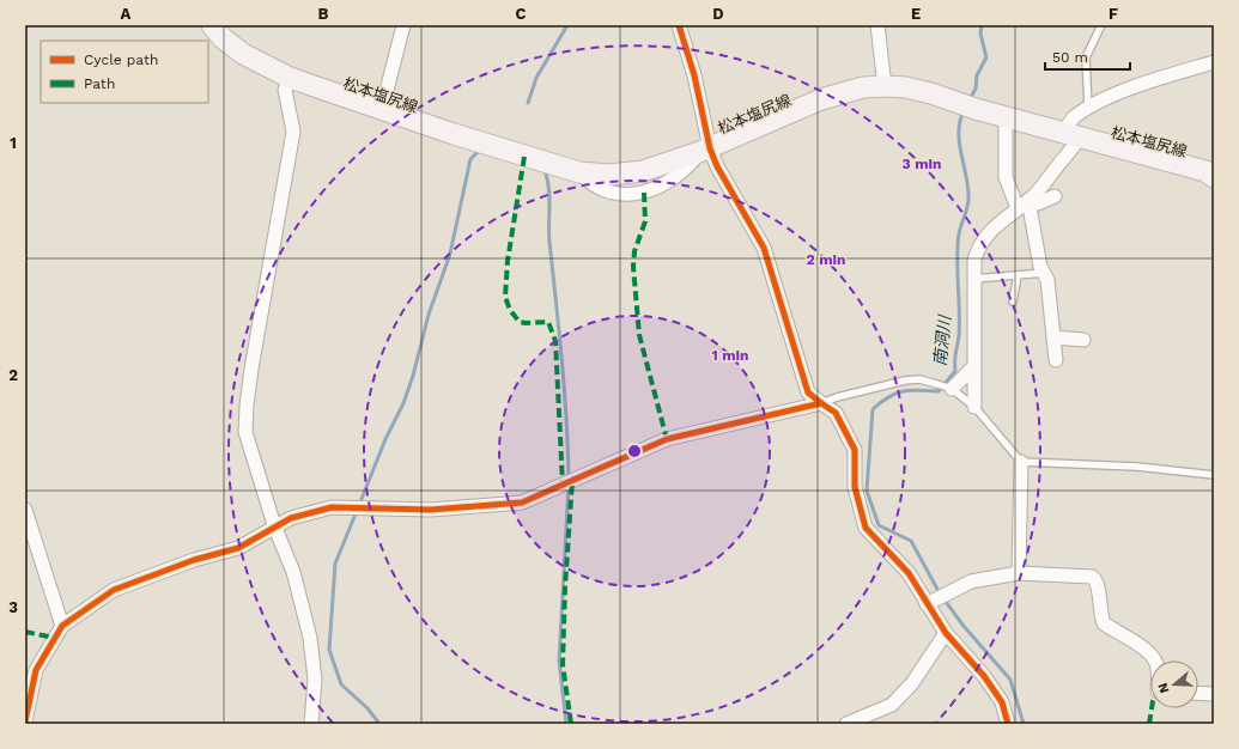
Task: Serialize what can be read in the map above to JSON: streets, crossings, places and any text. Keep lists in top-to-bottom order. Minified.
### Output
{"streets":{"main road":["松本塩尻線"]},"water":["南洞川"],"legend":["Cycle path","Path"],"scale_bar":"50 m","north":"left","grid":{"columns":["A","B","C","D","E","F"],"rows":["1","2","3"]},"rings":["3 min","2 min","1 min"]}
